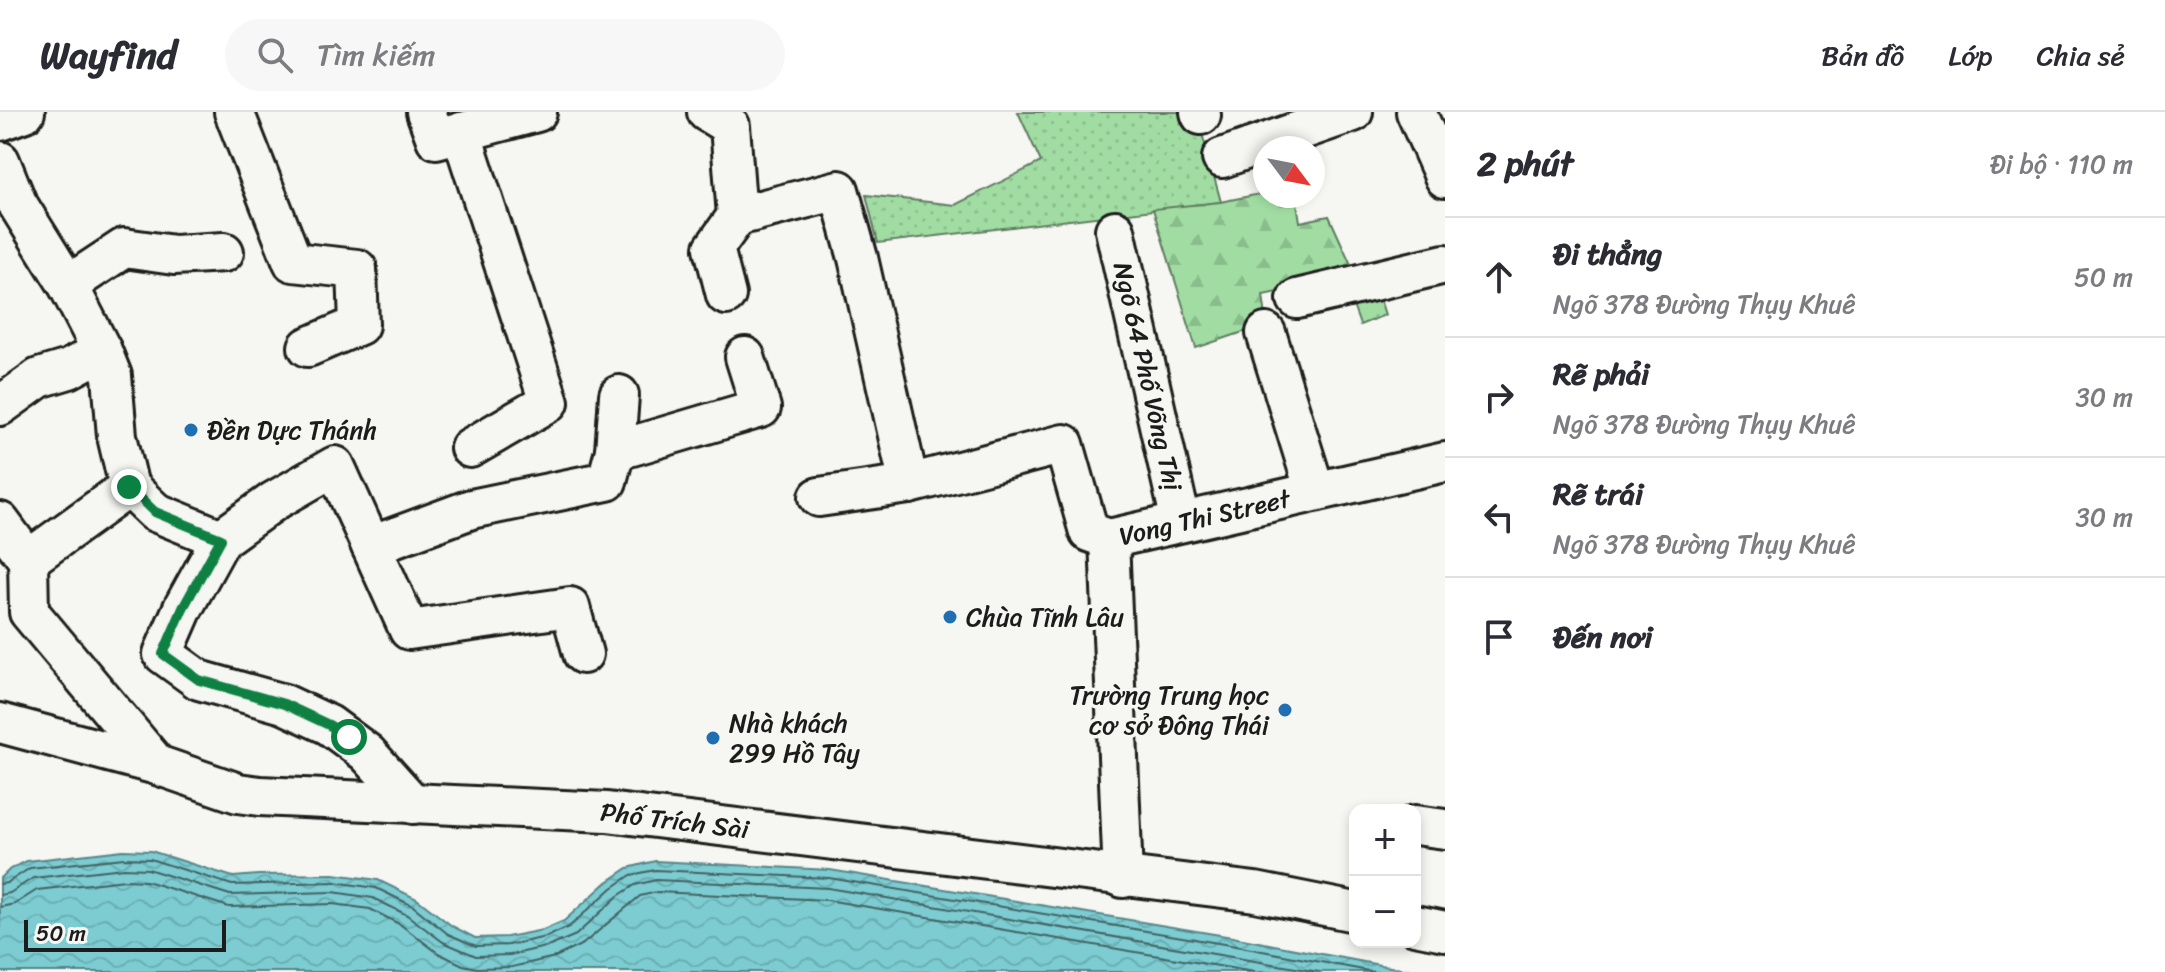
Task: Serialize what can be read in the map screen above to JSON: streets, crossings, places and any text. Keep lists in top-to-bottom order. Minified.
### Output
{"streets":{"street":["Ngõ 64 Phố Võng Thị","Vong Thi Street","Phố Trích Sài"]},"crossings":[["Ngõ 64 Phố Võng Thị","Vong Thi Street"],["Vong Thi Street","Phố Trích Sài"]],"places":["Đền Dực Thánh","Chùa Tĩnh Lâu","Trường Trung học cơ sở Đông Thái","Nhà khách 299 Hồ Tây"],"scale_bar":"50 m","north":"bottom right","page":{"header":"Wayfind","search":"Tìm kiếm","nav":["Bản đồ","Lớp","Chia sẻ"],"heading":["2 phút","Đi bộ · 110 m"],"list":[["Đi thẳng","Ngõ 378 Đường Thụy Khuê","50 m"],["Rẽ phải","Ngõ 378 Đường Thụy Khuê","30 m"],["Rẽ trái","Ngõ 378 Đường Thụy Khuê","30 m"],"Đến nơi"],"map_buttons":["+","−"],"scale":"50 m"}}
